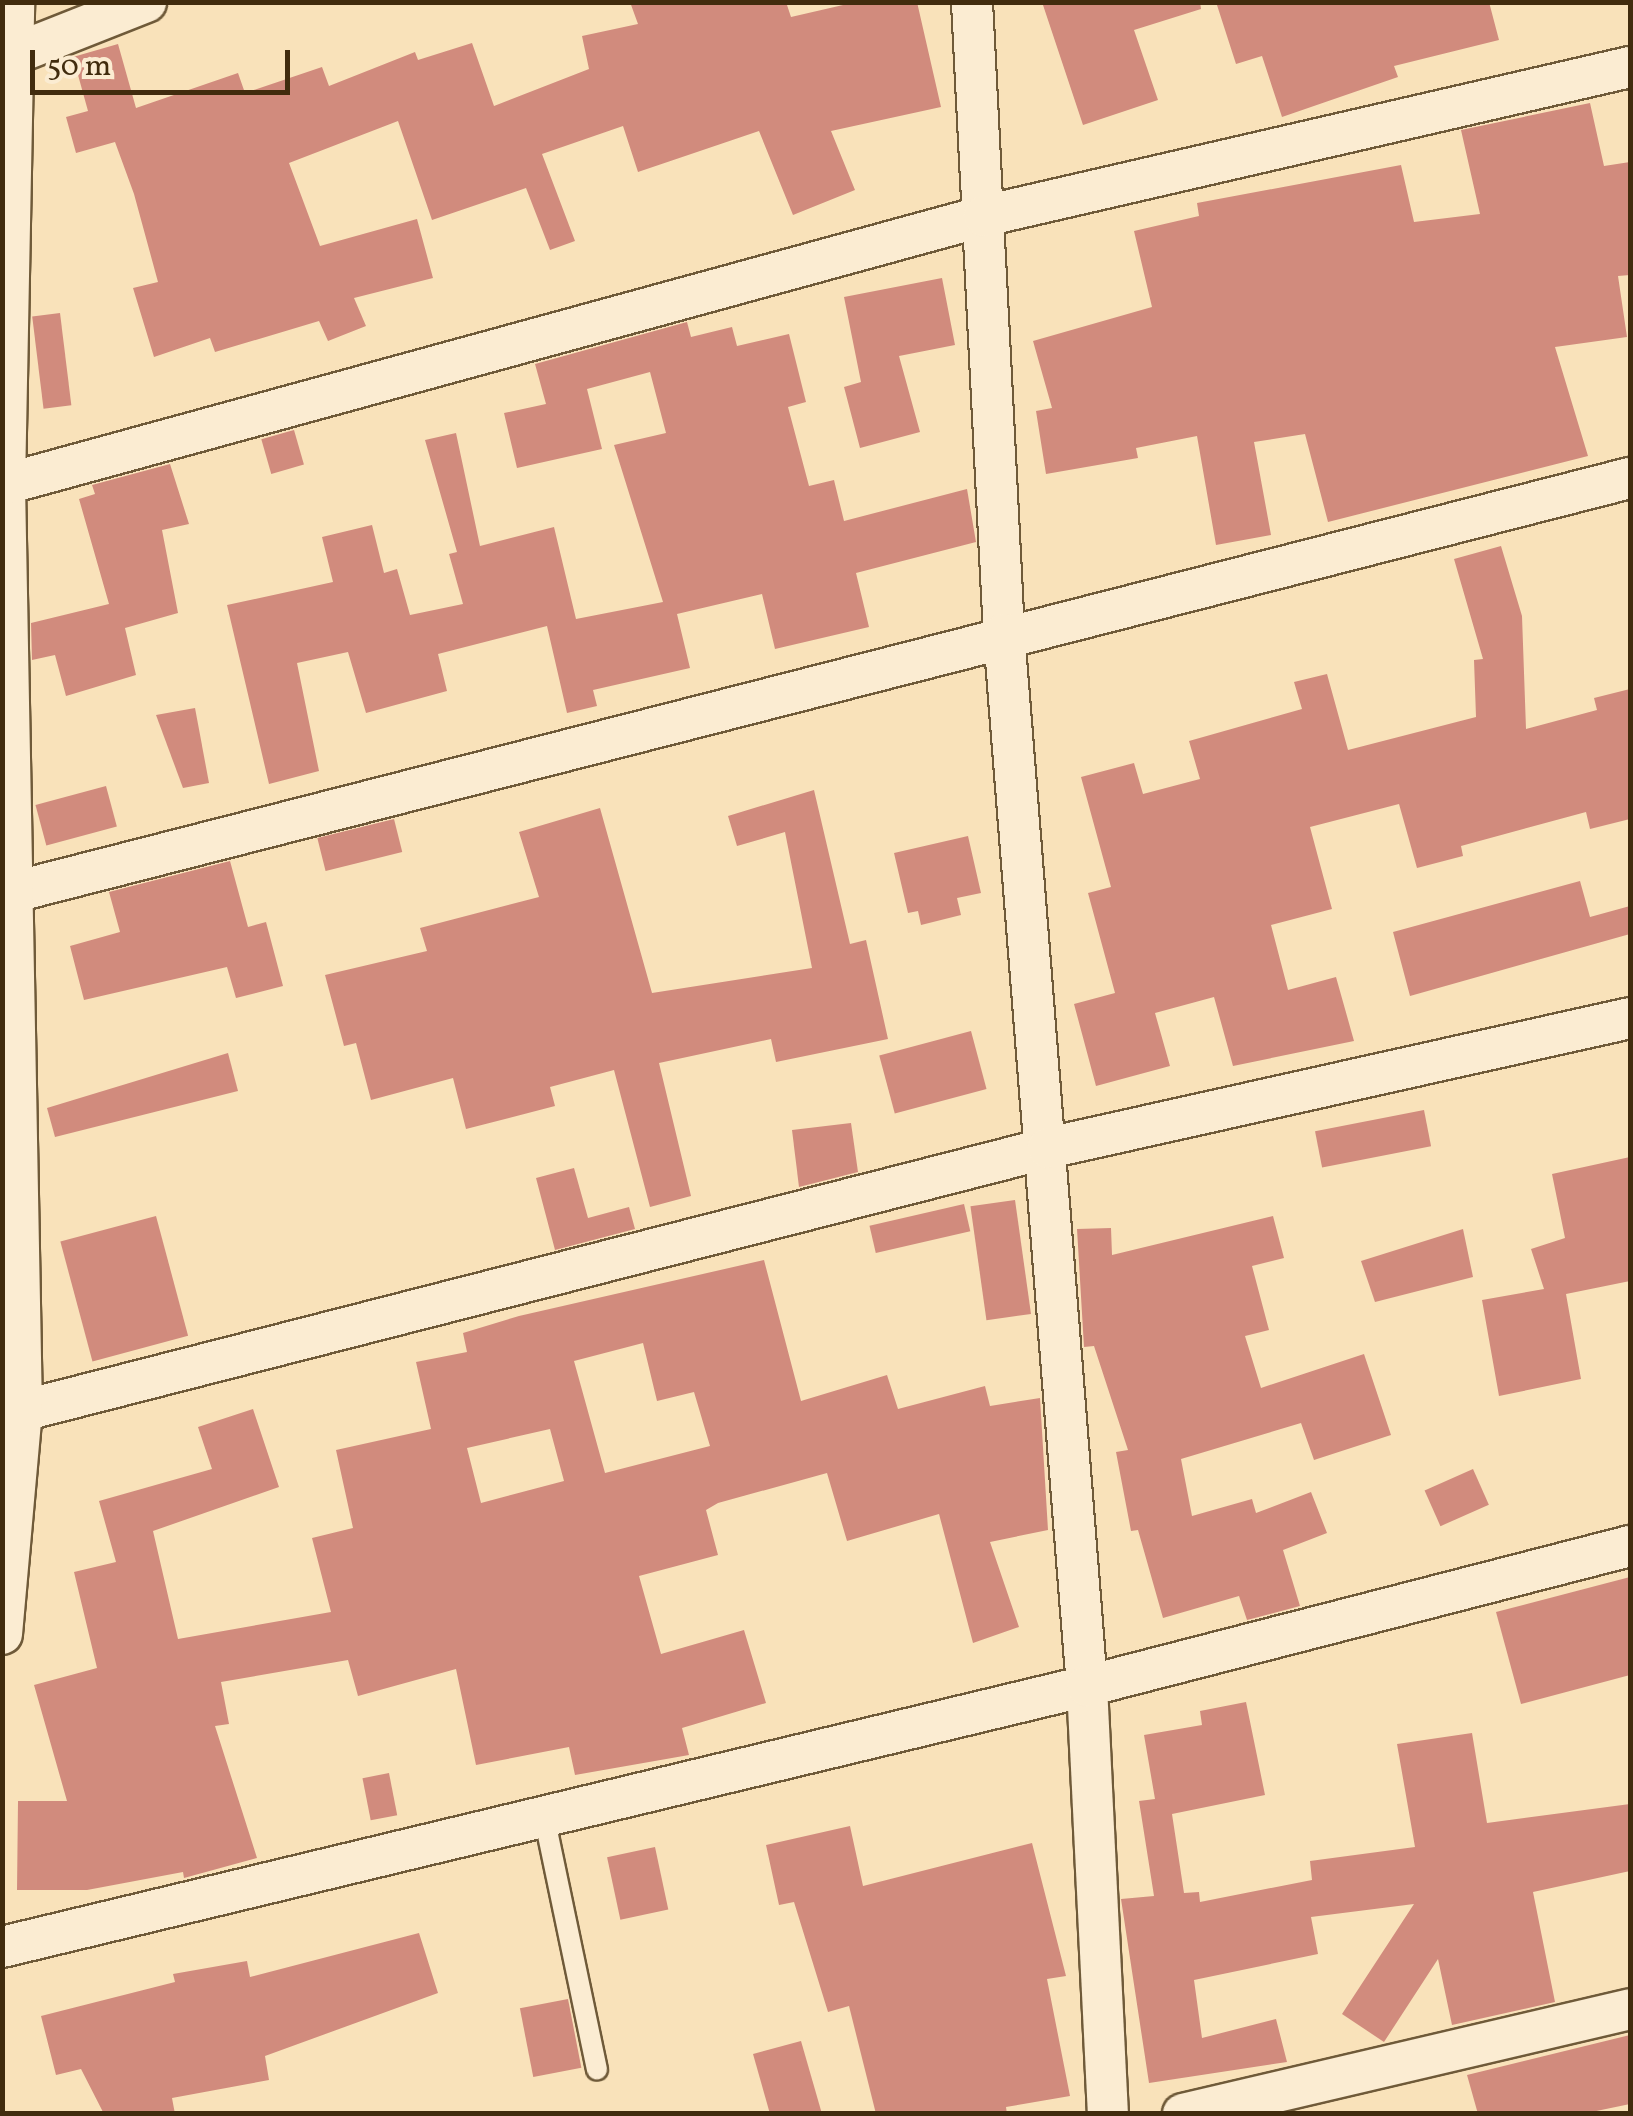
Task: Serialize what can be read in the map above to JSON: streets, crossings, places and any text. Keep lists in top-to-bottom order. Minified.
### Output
{"scale_bar":"50 m"}
